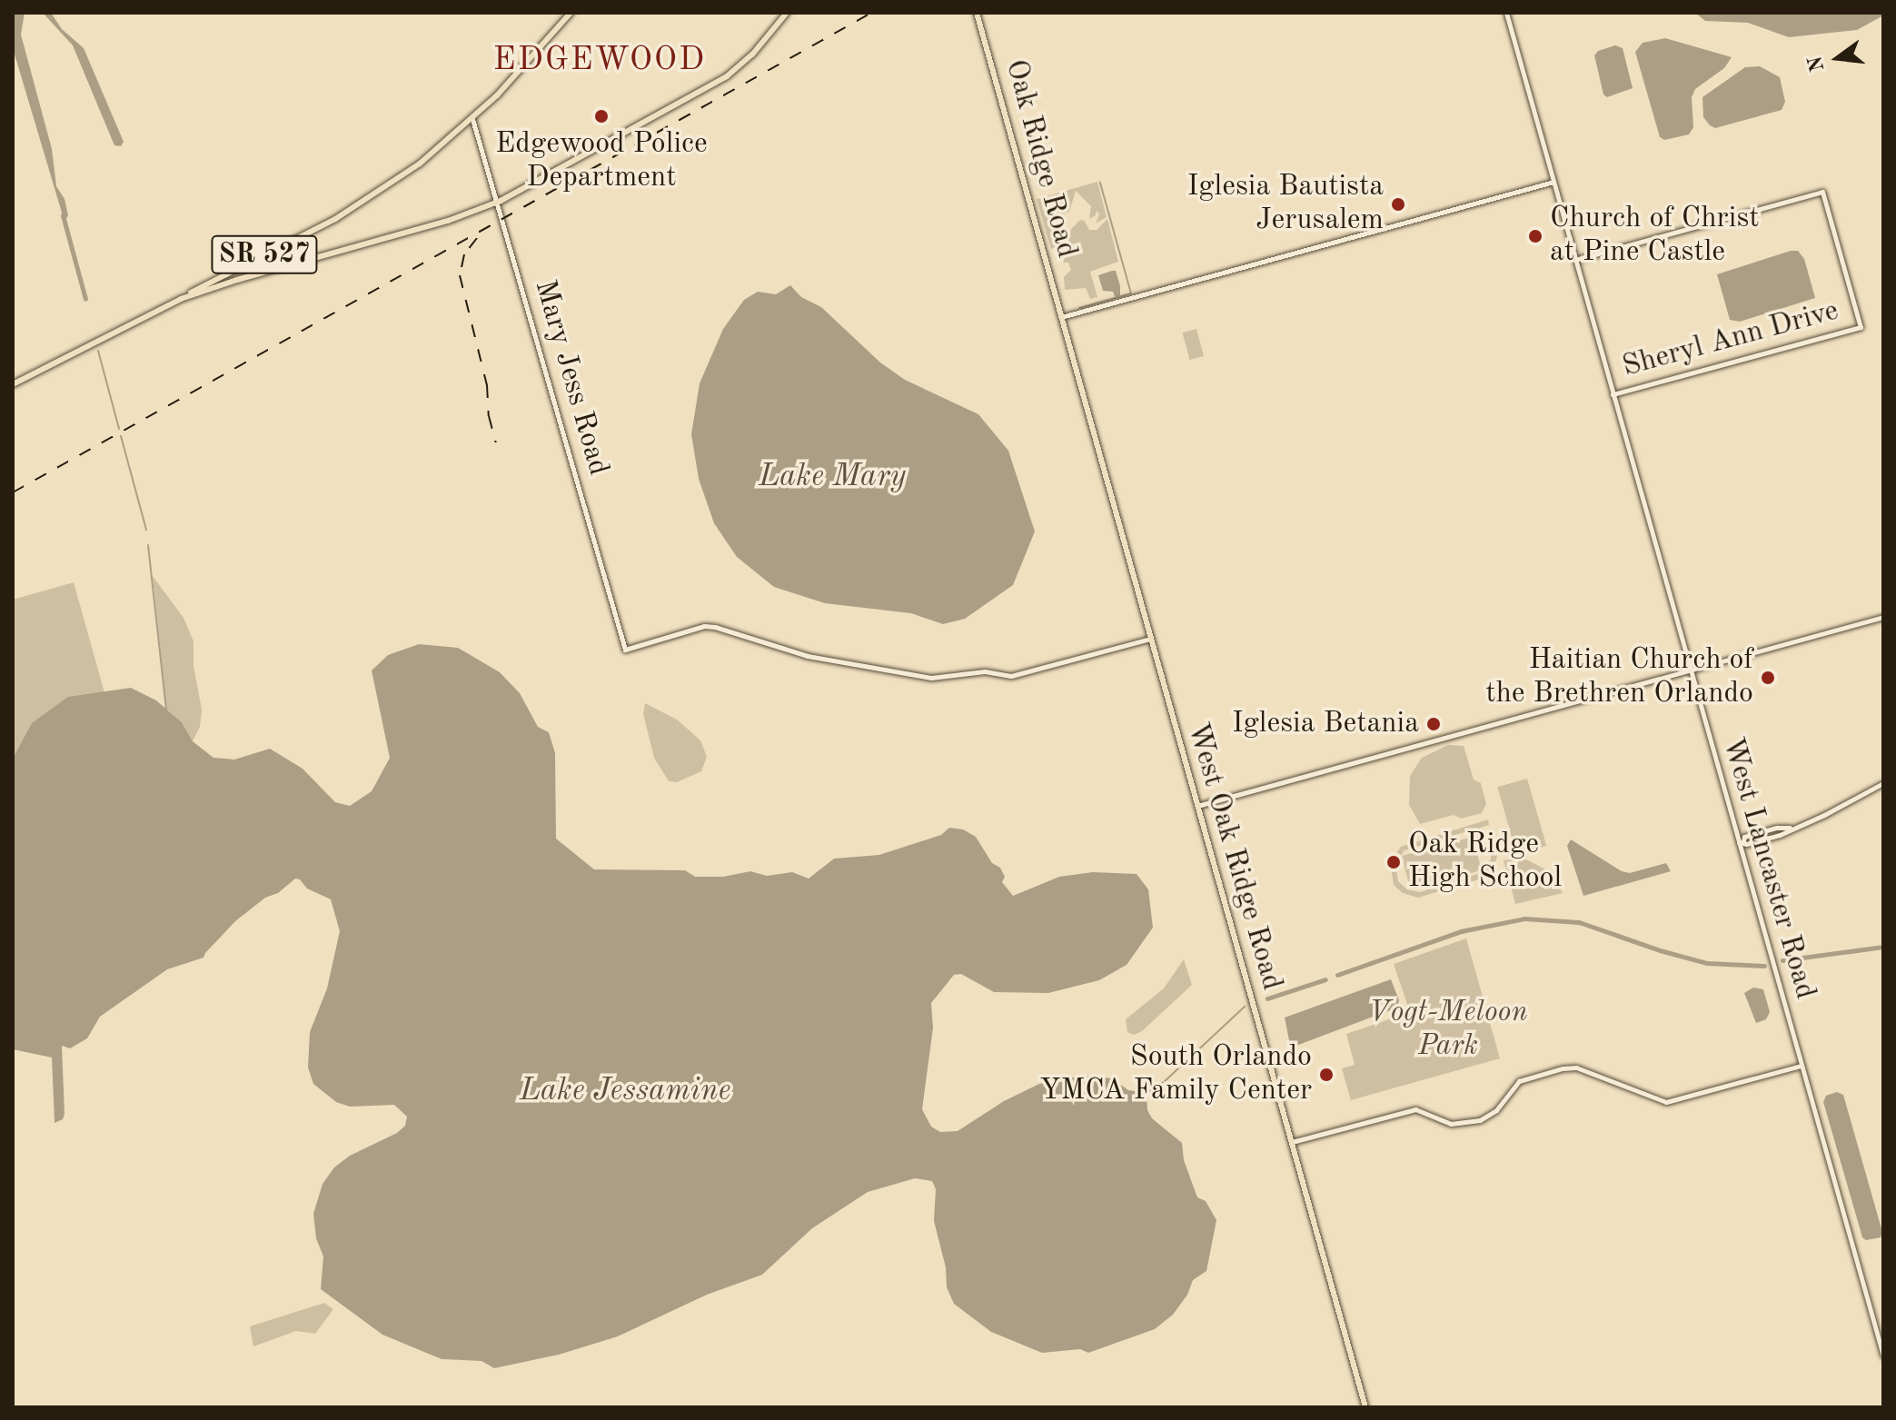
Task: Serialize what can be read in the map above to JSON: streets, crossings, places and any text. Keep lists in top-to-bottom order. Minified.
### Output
{"streets":{"main road":["Oak Ridge Road","SR 527","West Oak Ridge Road"],"street":["Sheryl Ann Drive","Mary Jess Road","West Lancaster Road"]},"crossings":[["Oak Ridge Road","West Oak Ridge Road"],["SR 527","Mary Jess Road"],["Sheryl Ann Drive","West Lancaster Road"],["Mary Jess Road","West Oak Ridge Road"]],"districts":["EDGEWOOD"],"water":["Lake Mary","Lake Jessamine"],"parks":["Vogt-Meloon Park"],"places":["Edgewood Police Department","Iglesia Bautista Jerusalem","Church of Christ at Pine Castle","Haitian Church of the Brethren Orlando","Iglesia Betania","Oak Ridge High School","South Orlando YMCA Family Center"],"north":"left"}
